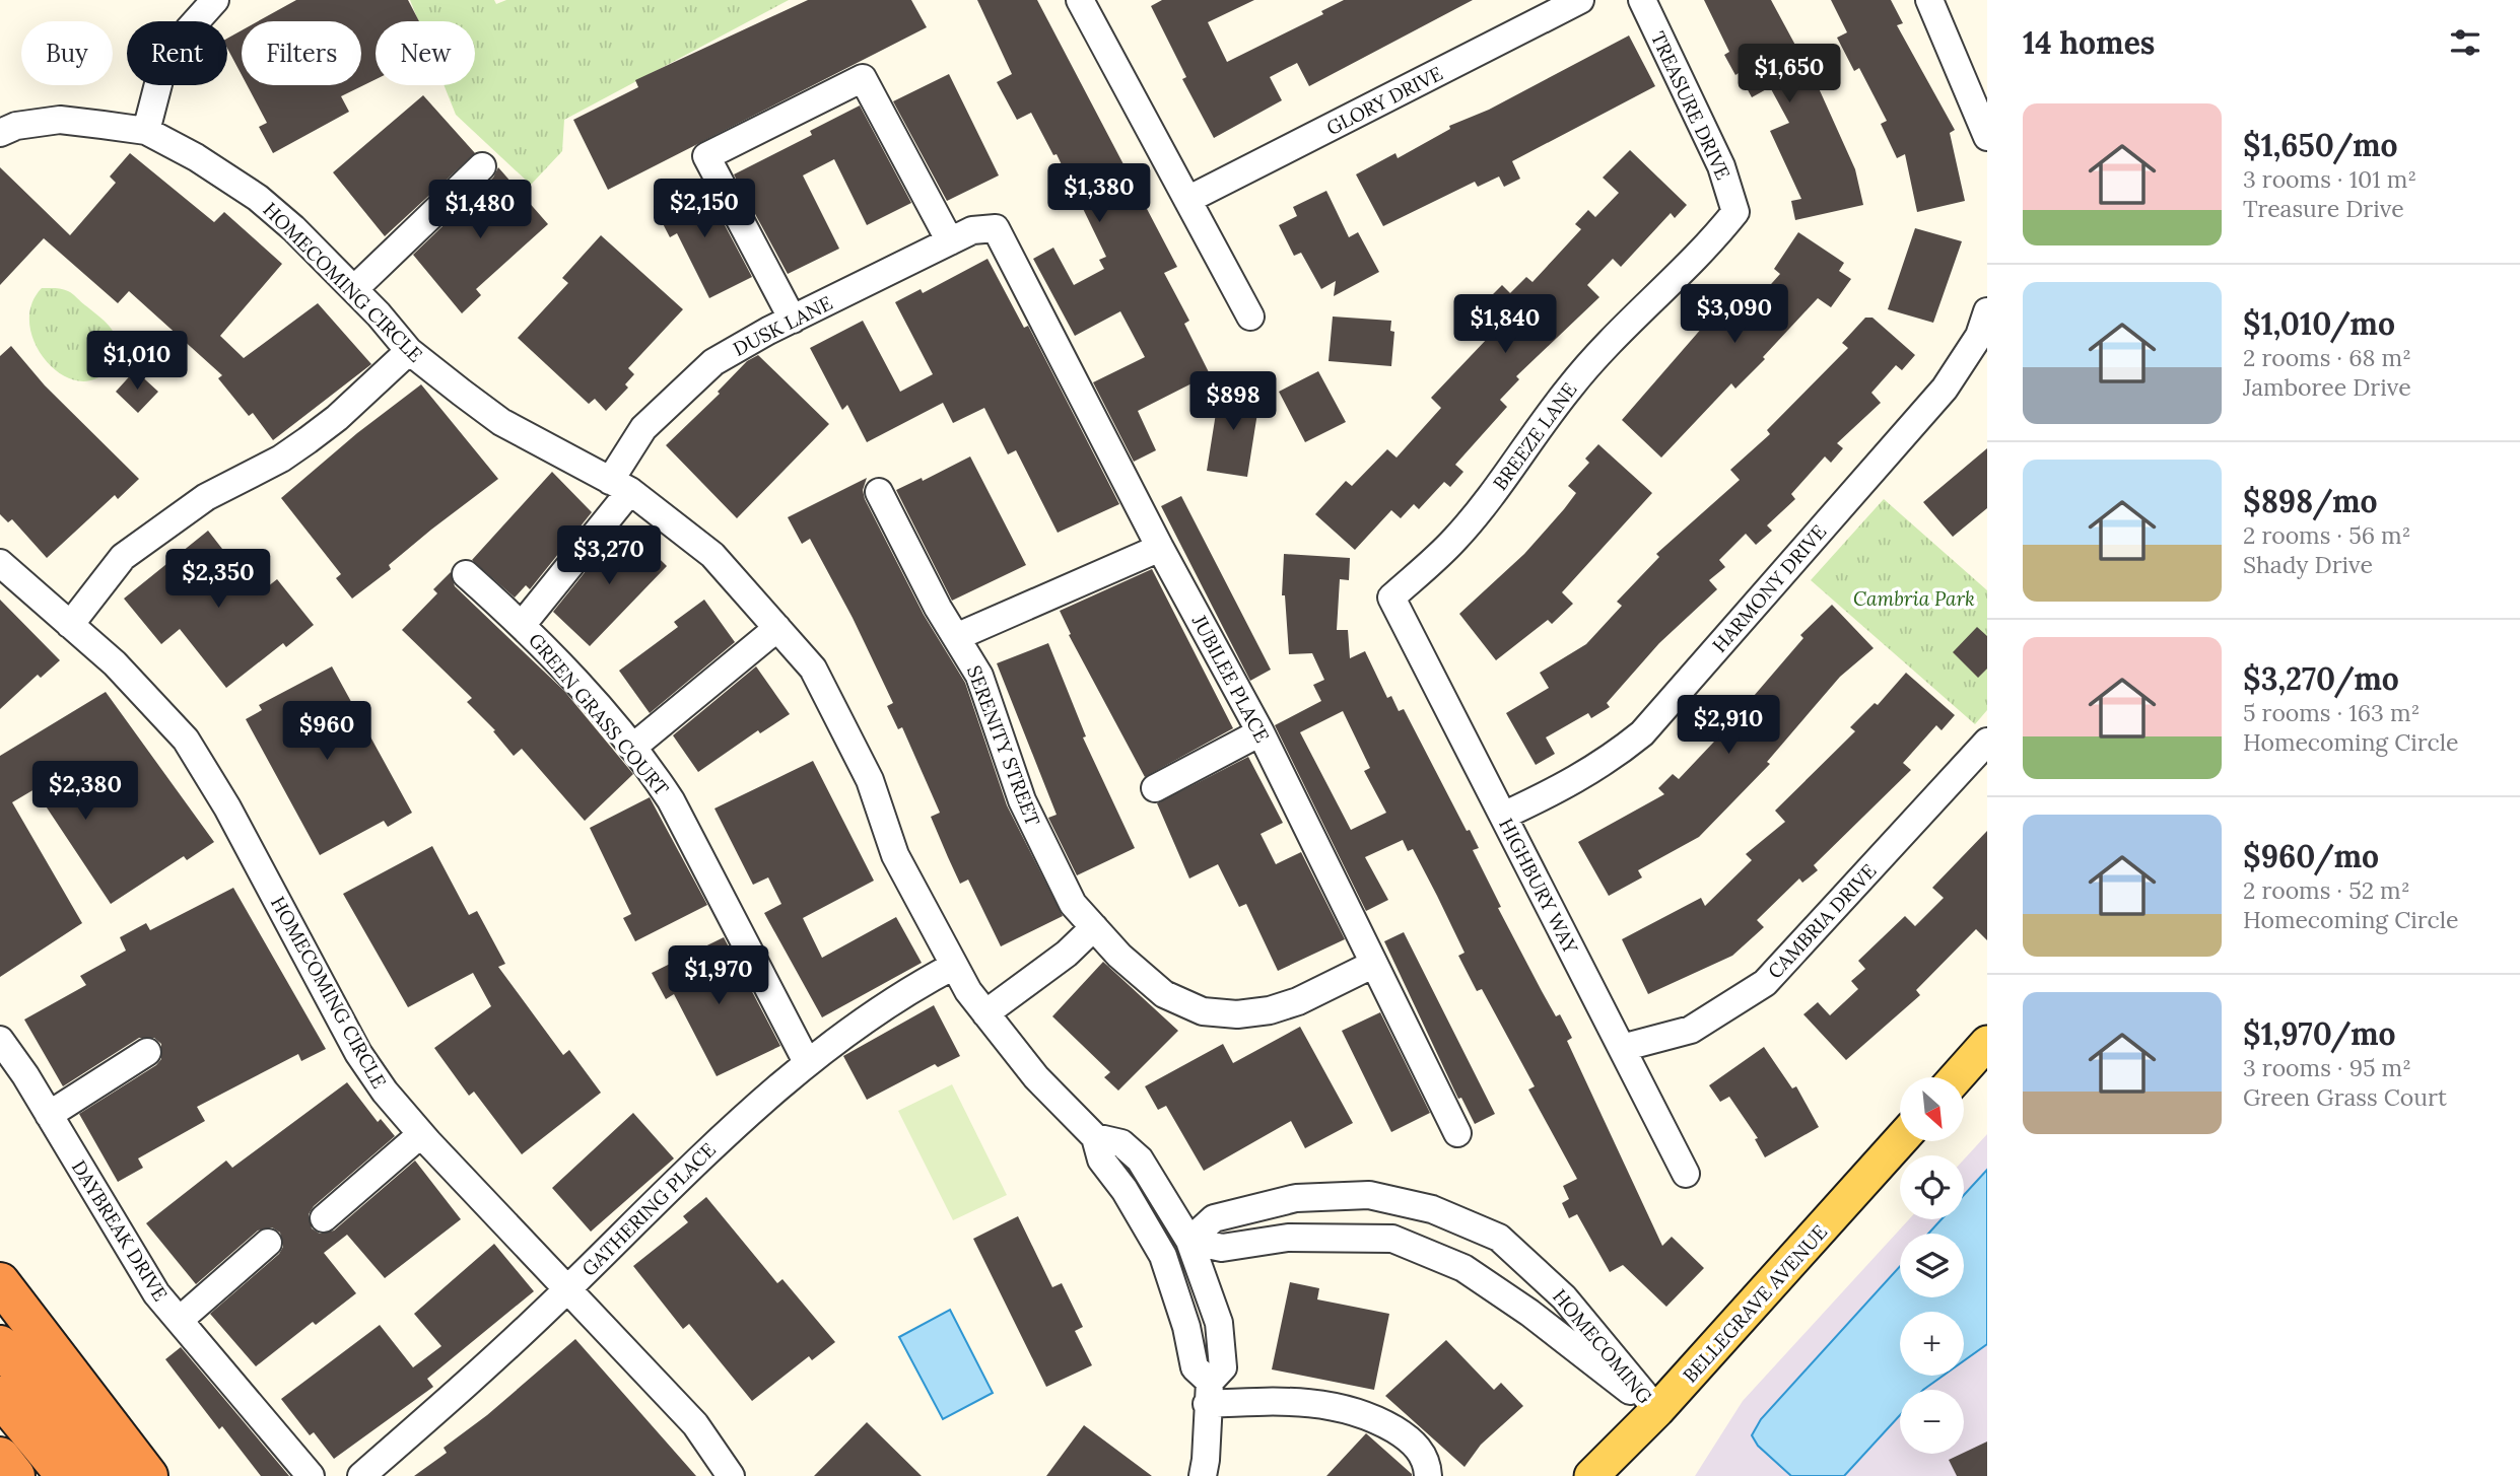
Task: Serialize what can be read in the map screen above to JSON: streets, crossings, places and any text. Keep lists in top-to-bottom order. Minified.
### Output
{"streets":{"main road":["BELLEGRAVE AVENUE"],"street":["GLORY DRIVE","TREASURE DRIVE","HOMECOMING CIRCLE","DUSK LANE","BREEZE LANE","HARMONY DRIVE","JUBILEE PLACE","GREEN GRASS COURT","SERENITY STREET","HIGHBURY WAY","CAMBRIA DRIVE","GATHERING PLACE","DAYBREAK DRIVE","HOMECOMING"]},"crossings":[["TREASURE DRIVE","BREEZE LANE"],["HOMECOMING CIRCLE","DUSK LANE"],["HOMECOMING CIRCLE","GATHERING PLACE"],["HOMECOMING CIRCLE","HOMECOMING"],["DUSK LANE","JUBILEE PLACE"],["DUSK LANE","GREEN GRASS COURT"],["BREEZE LANE","HIGHBURY WAY"],["HARMONY DRIVE","HIGHBURY WAY"],["JUBILEE PLACE","SERENITY STREET"],["GREEN GRASS COURT","GATHERING PLACE"],["HIGHBURY WAY","CAMBRIA DRIVE"],["BELLEGRAVE AVENUE","HOMECOMING"]],"parks":["Cambria Park"],"north":"bottom right","page":{"heading":"14 homes","chip":["Buy","Rent","Filters","New"],"price":["$1,650","$1,380","$2,150","$1,480","$3,090","$1,840","$1,010","$898","$3,270","$2,350","$2,910","$960","$2,380","$1,970"],"list":[{"name":"$1,650/mo","note":"3 rooms · 101 m² · Treasure Drive"},{"name":"$1,010/mo","note":"2 rooms · 68 m² · Jamboree Drive"},{"name":"$898/mo","note":"2 rooms · 56 m² · Shady Drive"},{"name":"$3,270/mo","note":"5 rooms · 163 m² · Homecoming Circle"},{"name":"$960/mo","note":"2 rooms · 52 m² · Homecoming Circle"},{"name":"$1,970/mo","note":"3 rooms · 95 m² · Green Grass Court"}],"map_buttons":["+","−"]}}
